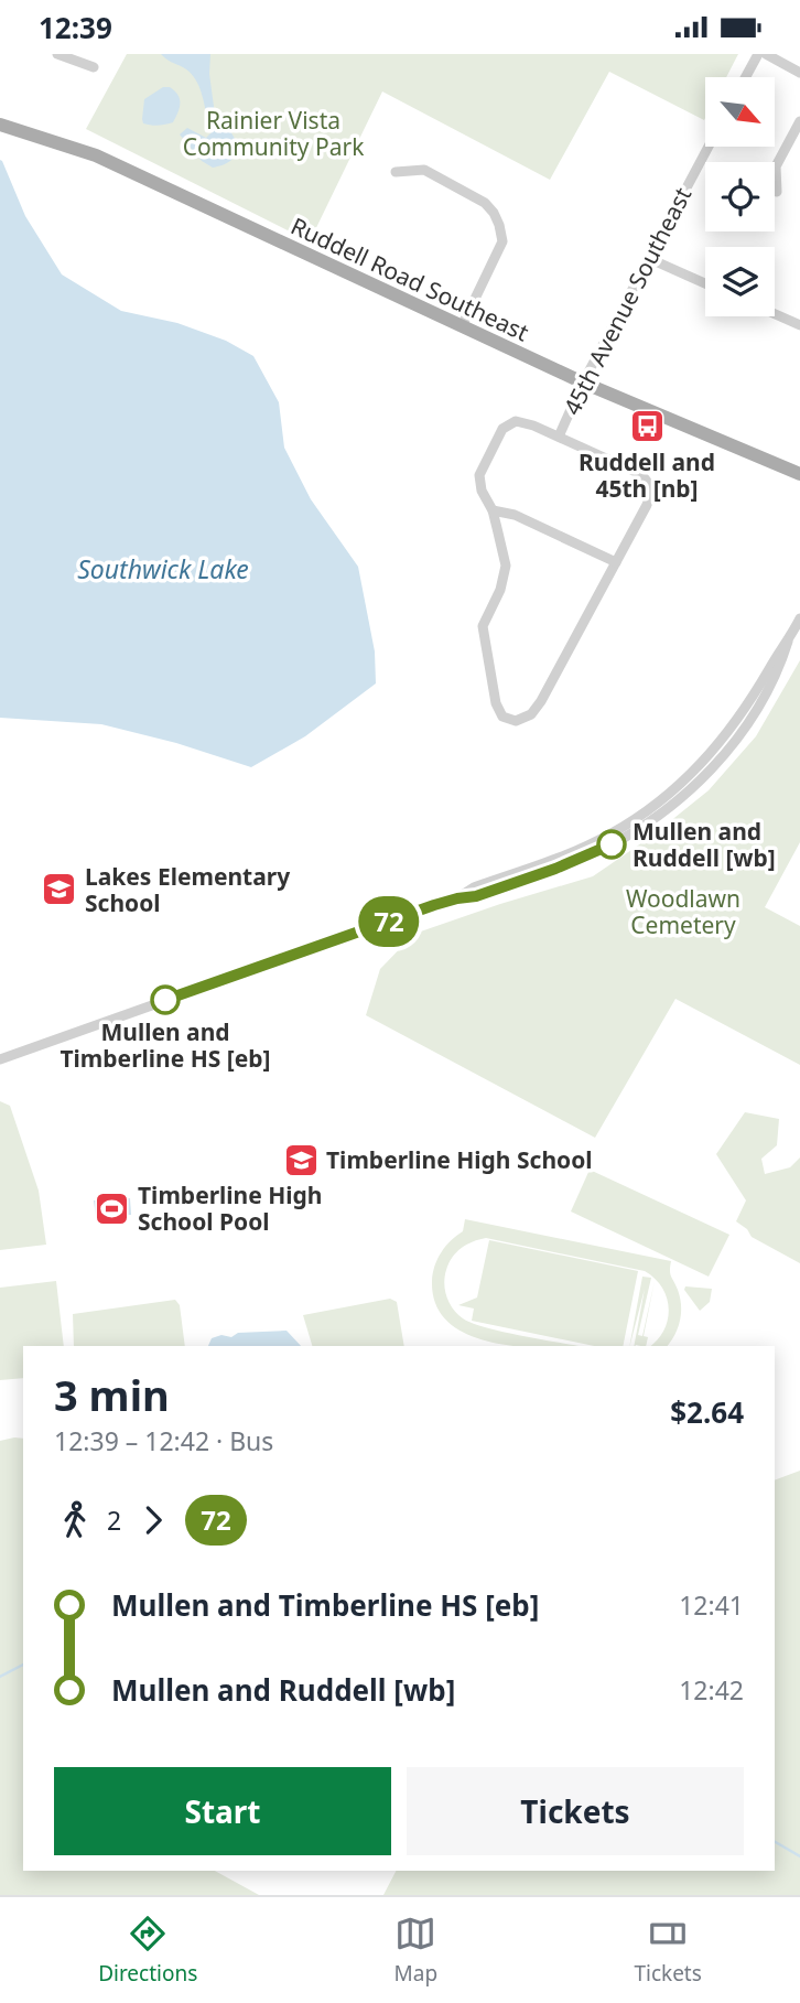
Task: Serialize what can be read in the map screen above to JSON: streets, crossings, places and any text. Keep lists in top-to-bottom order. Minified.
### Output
{"streets":{"main road":["Ruddell Road Southeast"],"street":["45th Avenue Southeast"]},"crossings":[["Ruddell Road Southeast","45th Avenue Southeast"]],"water":["Southwick Lake"],"parks":["Rainier Vista Community Park","Woodlawn Cemetery"],"places":{"bus stop":["Ruddell and 45th [nb]"],"other":["Mullen and Ruddell [wb]","Mullen and Timberline HS [eb]"],"school or university":["Lakes Elementary School","Timberline High School"],"sports":["Timberline High School Pool"]},"lines":["bus line 72"],"north":"bottom right","page":{"status":"12:39","on_map":"72","heading":["3 min","12:39 – 12:42 · Bus","$2.64"],"legs":["2","72"],"list":[{"name":"Mullen and Timberline HS [eb]","value":"12:41"},{"name":"Mullen and Ruddell [wb]","value":"12:42"}],"buttons":["Start","Tickets"],"tabs":["Directions","Map","Tickets"]}}
